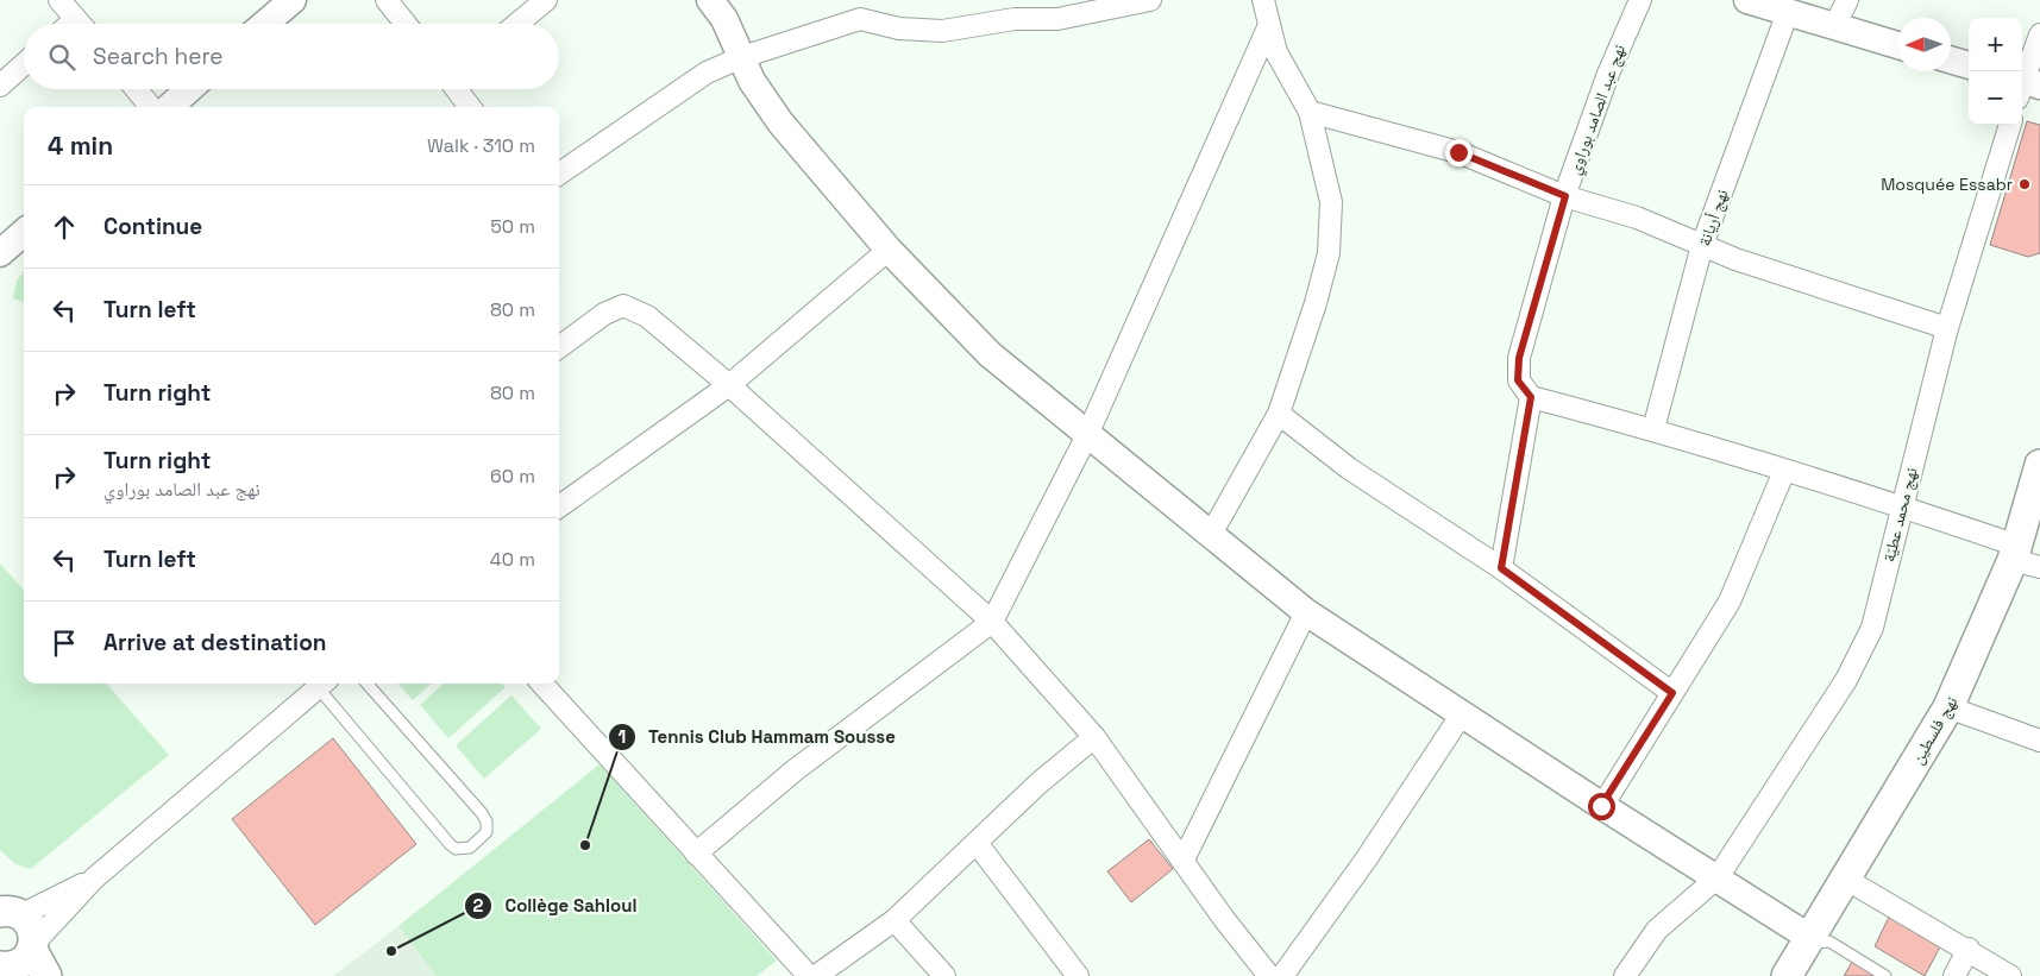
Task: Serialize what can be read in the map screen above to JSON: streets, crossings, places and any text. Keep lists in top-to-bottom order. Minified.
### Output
{"streets":{"main road":["نهج فلسطين"],"street":["نهج عبد الصامد بوراوي","نهج أريانة","نهج محمد عطيّة"]},"places":["Mosquée Essabr","Tennis Club Hammam Sousse","Collège Sahloul"],"north":"left","page":{"map_buttons":["+","−"],"search":"Search here","heading":["4 min","Walk · 310 m"],"list":[["Continue","50 m"],["Turn left","80 m"],["Turn right","80 m"],["Turn right","نهج عبد الصامد بوراوي","60 m"],["Turn left","40 m"],"Arrive at destination"]}}
